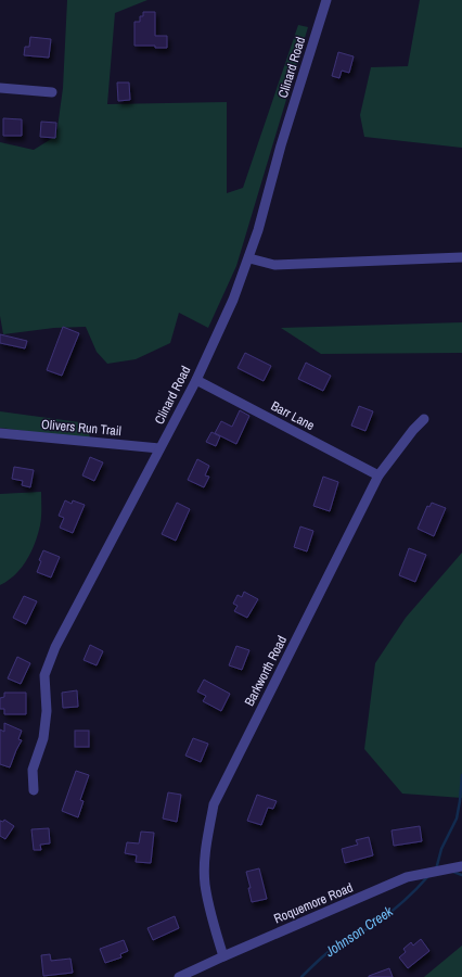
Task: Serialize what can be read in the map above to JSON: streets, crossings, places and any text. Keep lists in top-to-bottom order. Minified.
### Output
{"streets":{"street":["Clinard Road","Barr Lane","Olivers Run Trail","Barkworth Road","Roquemore Road"]},"crossings":[["Clinard Road","Barr Lane"],["Clinard Road","Olivers Run Trail"],["Barr Lane","Barkworth Road"],["Barkworth Road","Roquemore Road"]],"water":["Johnson Creek"]}
